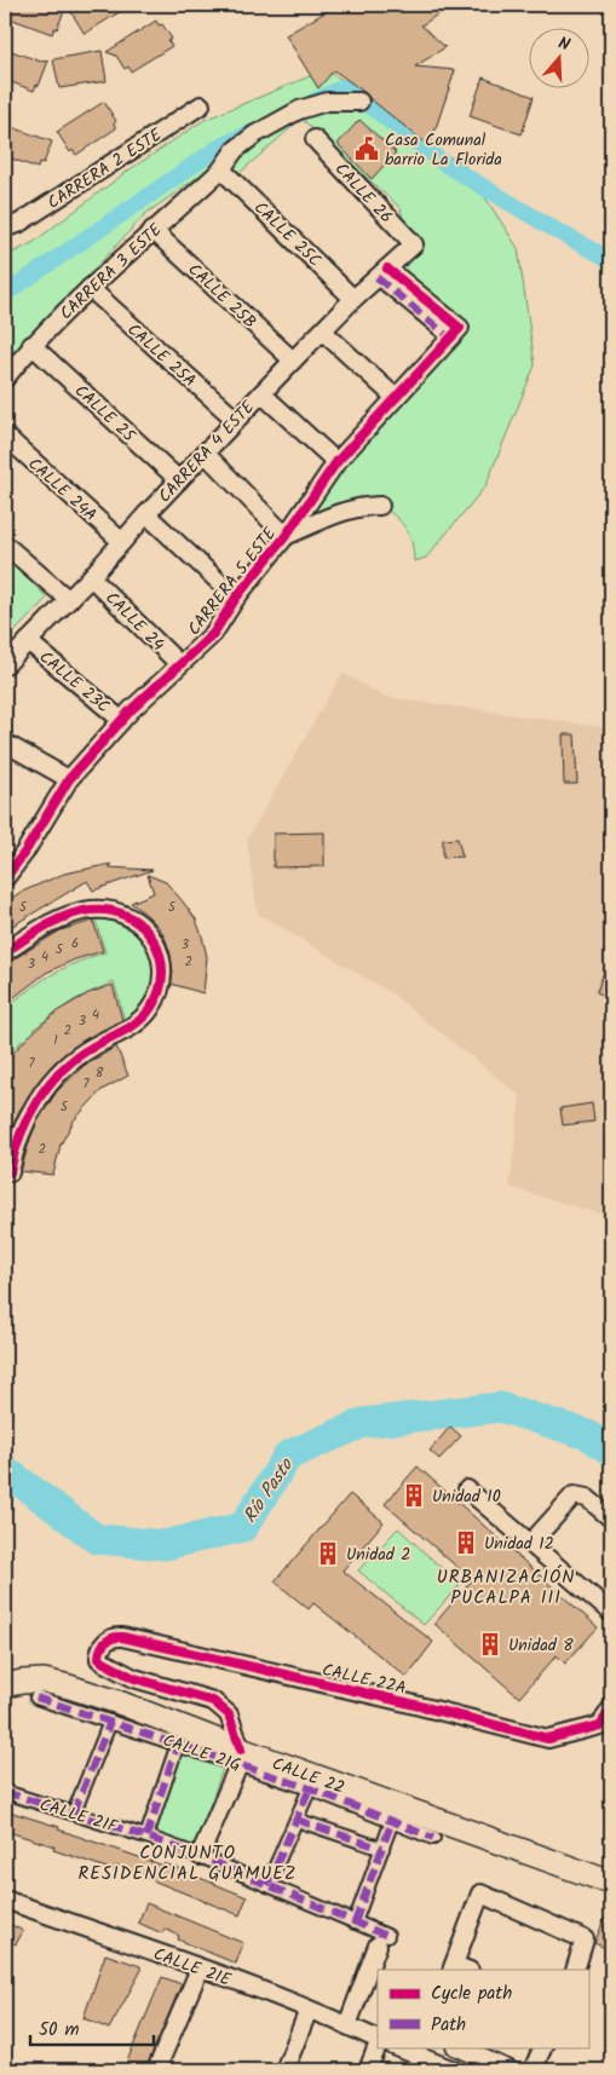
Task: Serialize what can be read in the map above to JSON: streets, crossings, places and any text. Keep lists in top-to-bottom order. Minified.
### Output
{"streets":{"main road":["CALLE 22"],"street":["CARRERA 2 ESTE","CALLE 26","CALLE 25C","CARRERA 3 ESTE","CALLE 25B","CALLE 25A","CALLE 25","CARRERA 4 ESTE","CALLE 24A","CARRERA 5 ESTE","CALLE 24","CALLE 23C","CALLE 22A","CALLE 21G","CALLE 21F","CALLE 21E"]},"crossings":[["CALLE 26","CARRERA 4 ESTE"],["CALLE 25C","CARRERA 3 ESTE"],["CALLE 25C","CARRERA 4 ESTE"],["CARRERA 3 ESTE","CALLE 25B"],["CARRERA 3 ESTE","CALLE 25A"],["CARRERA 3 ESTE","CALLE 25"],["CALLE 25B","CARRERA 4 ESTE"],["CALLE 25A","CARRERA 4 ESTE"],["CALLE 25","CARRERA 4 ESTE"],["CARRERA 4 ESTE","CALLE 24A"],["CARRERA 4 ESTE","CARRERA 5 ESTE"],["CARRERA 4 ESTE","CALLE 24"],["CARRERA 4 ESTE","CALLE 23C"],["CARRERA 5 ESTE","CALLE 24"],["CARRERA 5 ESTE","CALLE 23C"],["CALLE 22A","CALLE 21G"],["CALLE 22A","CALLE 22"],["CALLE 21G","CALLE 22"]],"districts":["URBANIZACIÓN PUCALPA III","CONJUNTO RESIDENCIAL GUAMUEZ"],"water":["Río Pasto"],"places":{"public building":["Casa Comunal barrio La Florida"],"building":["Unidad 10","Unidad 12","Unidad 2","Unidad 8"]},"house_numbers":["5","5","6","3","5","4","2","3","4","3","2","1","7","8","7","5","2"],"legend":["Cycle path","Path"],"scale_bar":"50 m","north":"top"}
